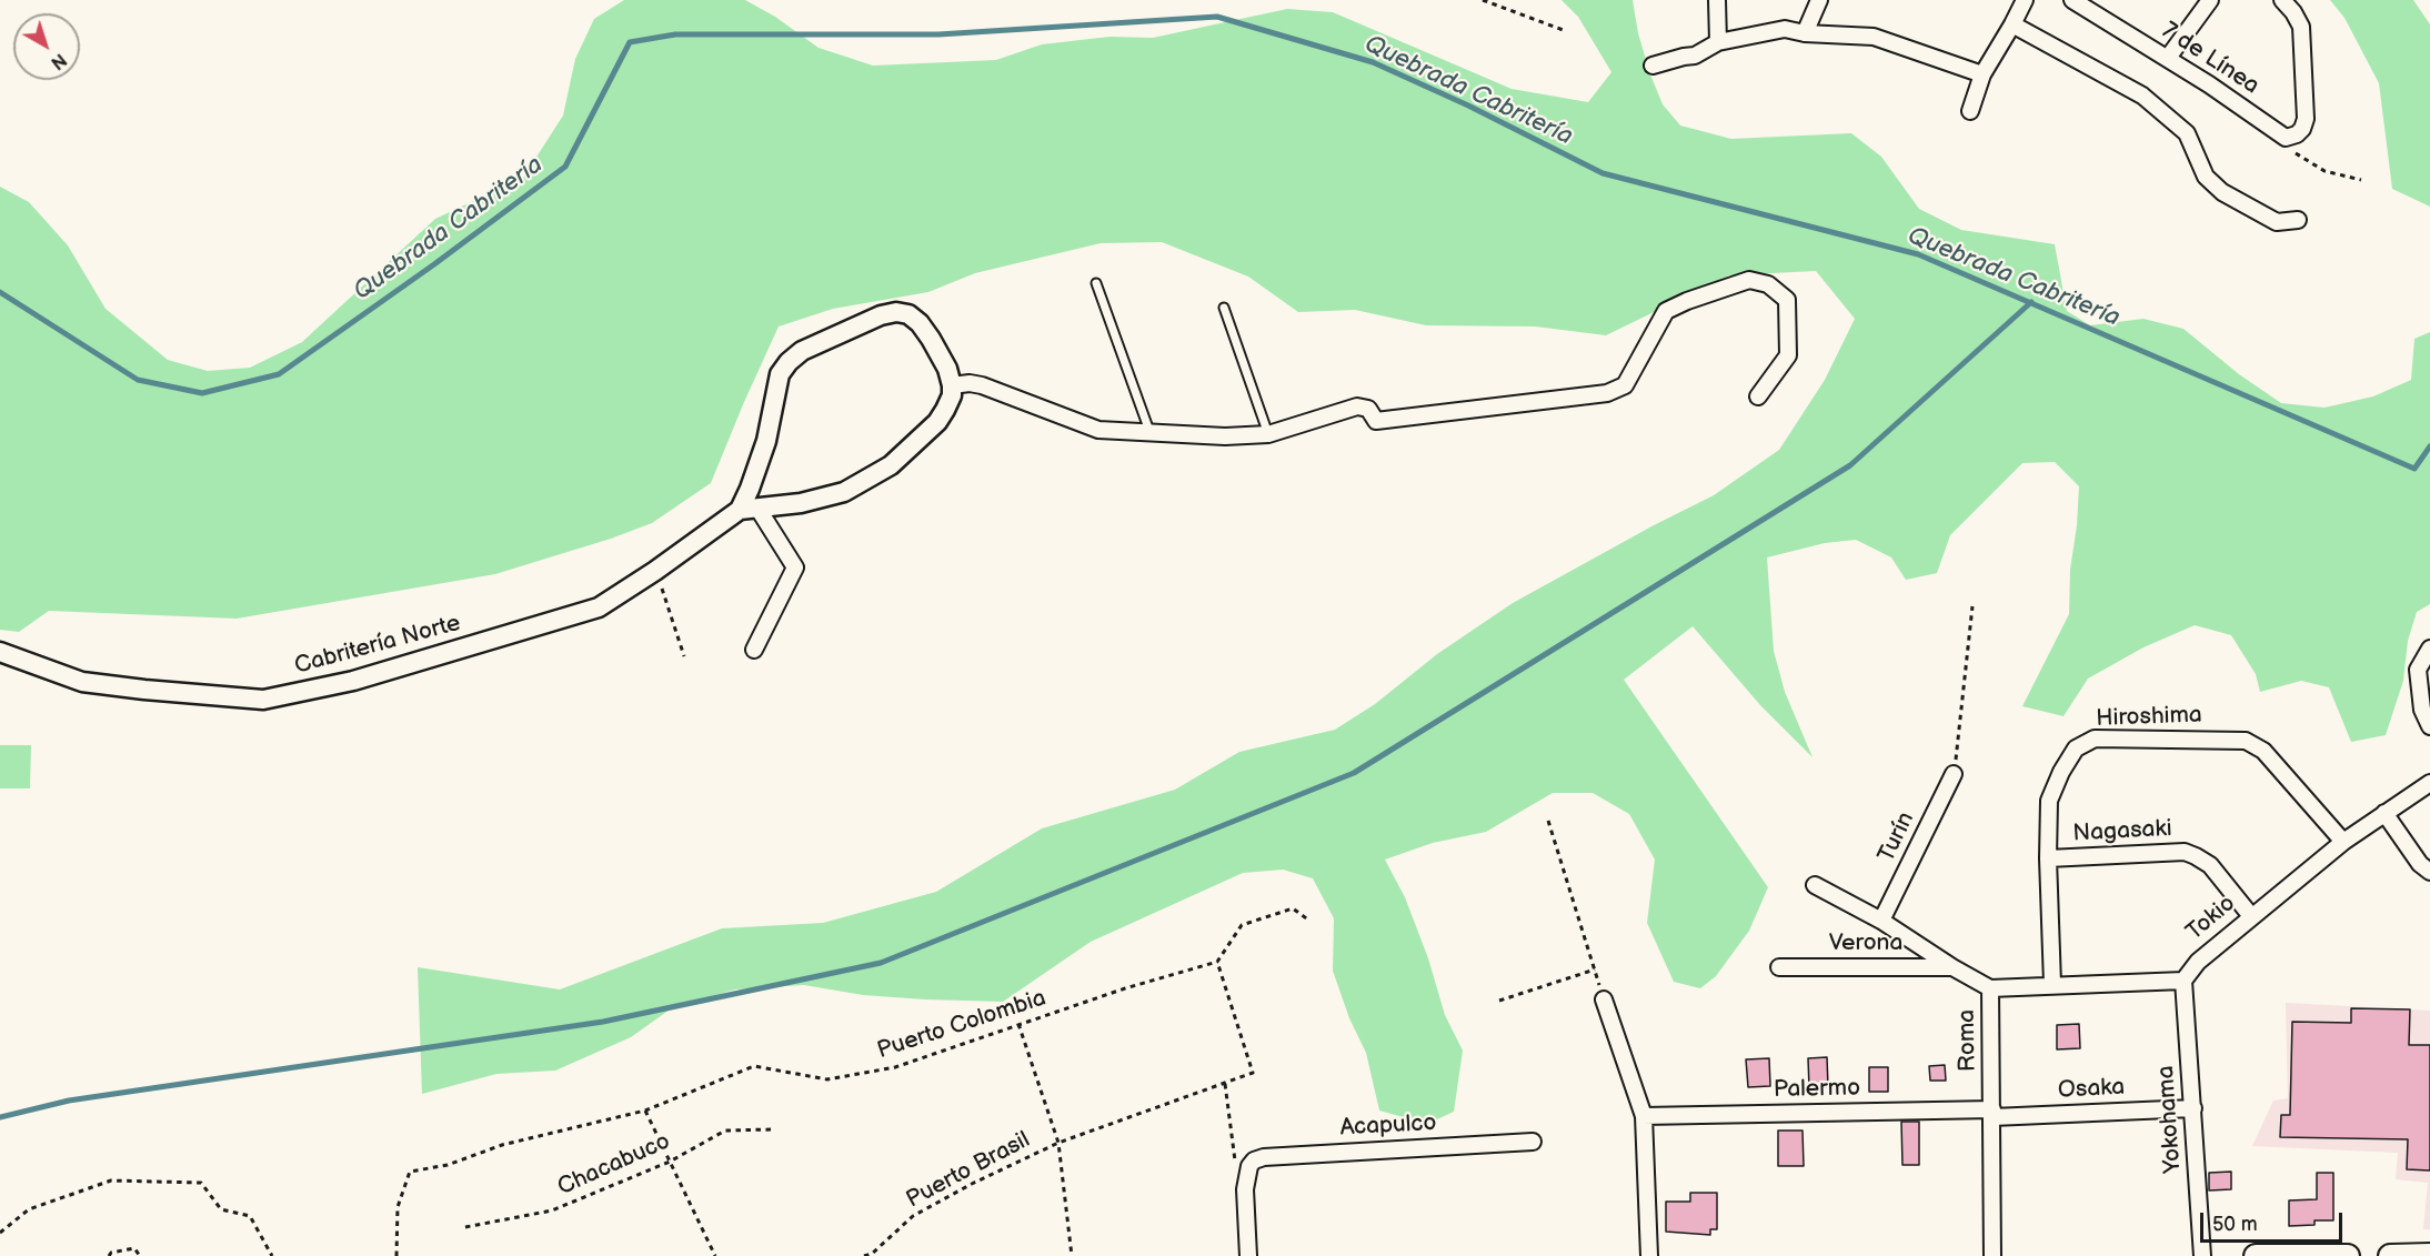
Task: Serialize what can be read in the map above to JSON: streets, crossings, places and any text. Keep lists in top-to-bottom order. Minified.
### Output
{"streets":{"street":["7 de Línea","Cabritería Norte","Hiroshima","Nagasaki","Turín","Tokio","Verona","Roma","Palermo","Osaka","Yokohama","Acapulco"],"path":["Puerto Colombia","Chacabuco","Puerto Brasil"]},"crossings":[["Hiroshima","Nagasaki"],["Hiroshima","Tokio"],["Nagasaki","Tokio"],["Turín","Roma"],["Tokio","Yokohama"],["Verona","Roma"],["Puerto Colombia","Puerto Brasil"],["Roma","Palermo"],["Roma","Osaka"],["Palermo","Osaka"],["Osaka","Yokohama"]],"water":["Quebrada Cabritería"],"scale_bar":"50 m","north":"bottom right"}
